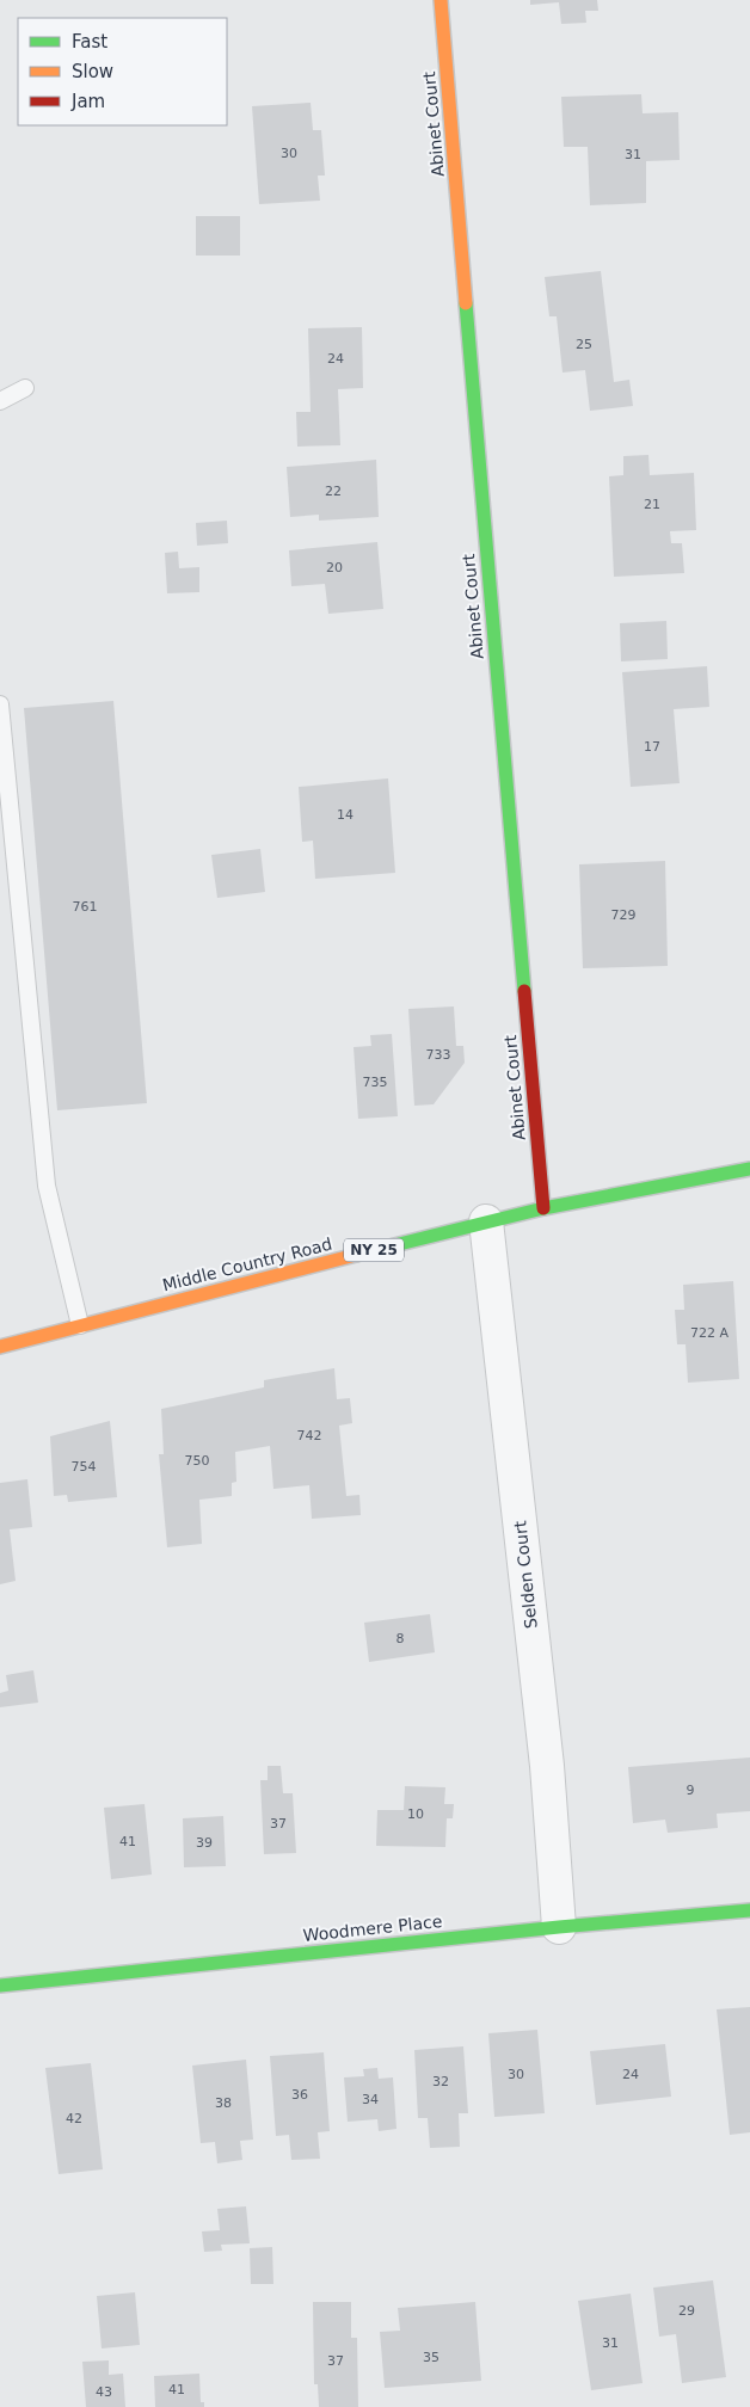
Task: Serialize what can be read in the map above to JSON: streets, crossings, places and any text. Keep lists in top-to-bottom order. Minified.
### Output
{"streets":{"street":["Abinet Court","NY 25","Middle Country Road","Selden Court","Woodmere Place"]},"crossings":[["Abinet Court","Middle Country Road"],["Middle Country Road","Selden Court"],["Selden Court","Woodmere Place"]],"house_numbers":["30","31","25","24","22","21","20","17","14","761","729","733","735","722 A","742","750","754","8","9","10","37","41","39","30","24","32","36","34","38","42","29","31","35","37","41","43"],"legend":["Fast","Slow","Jam"]}
